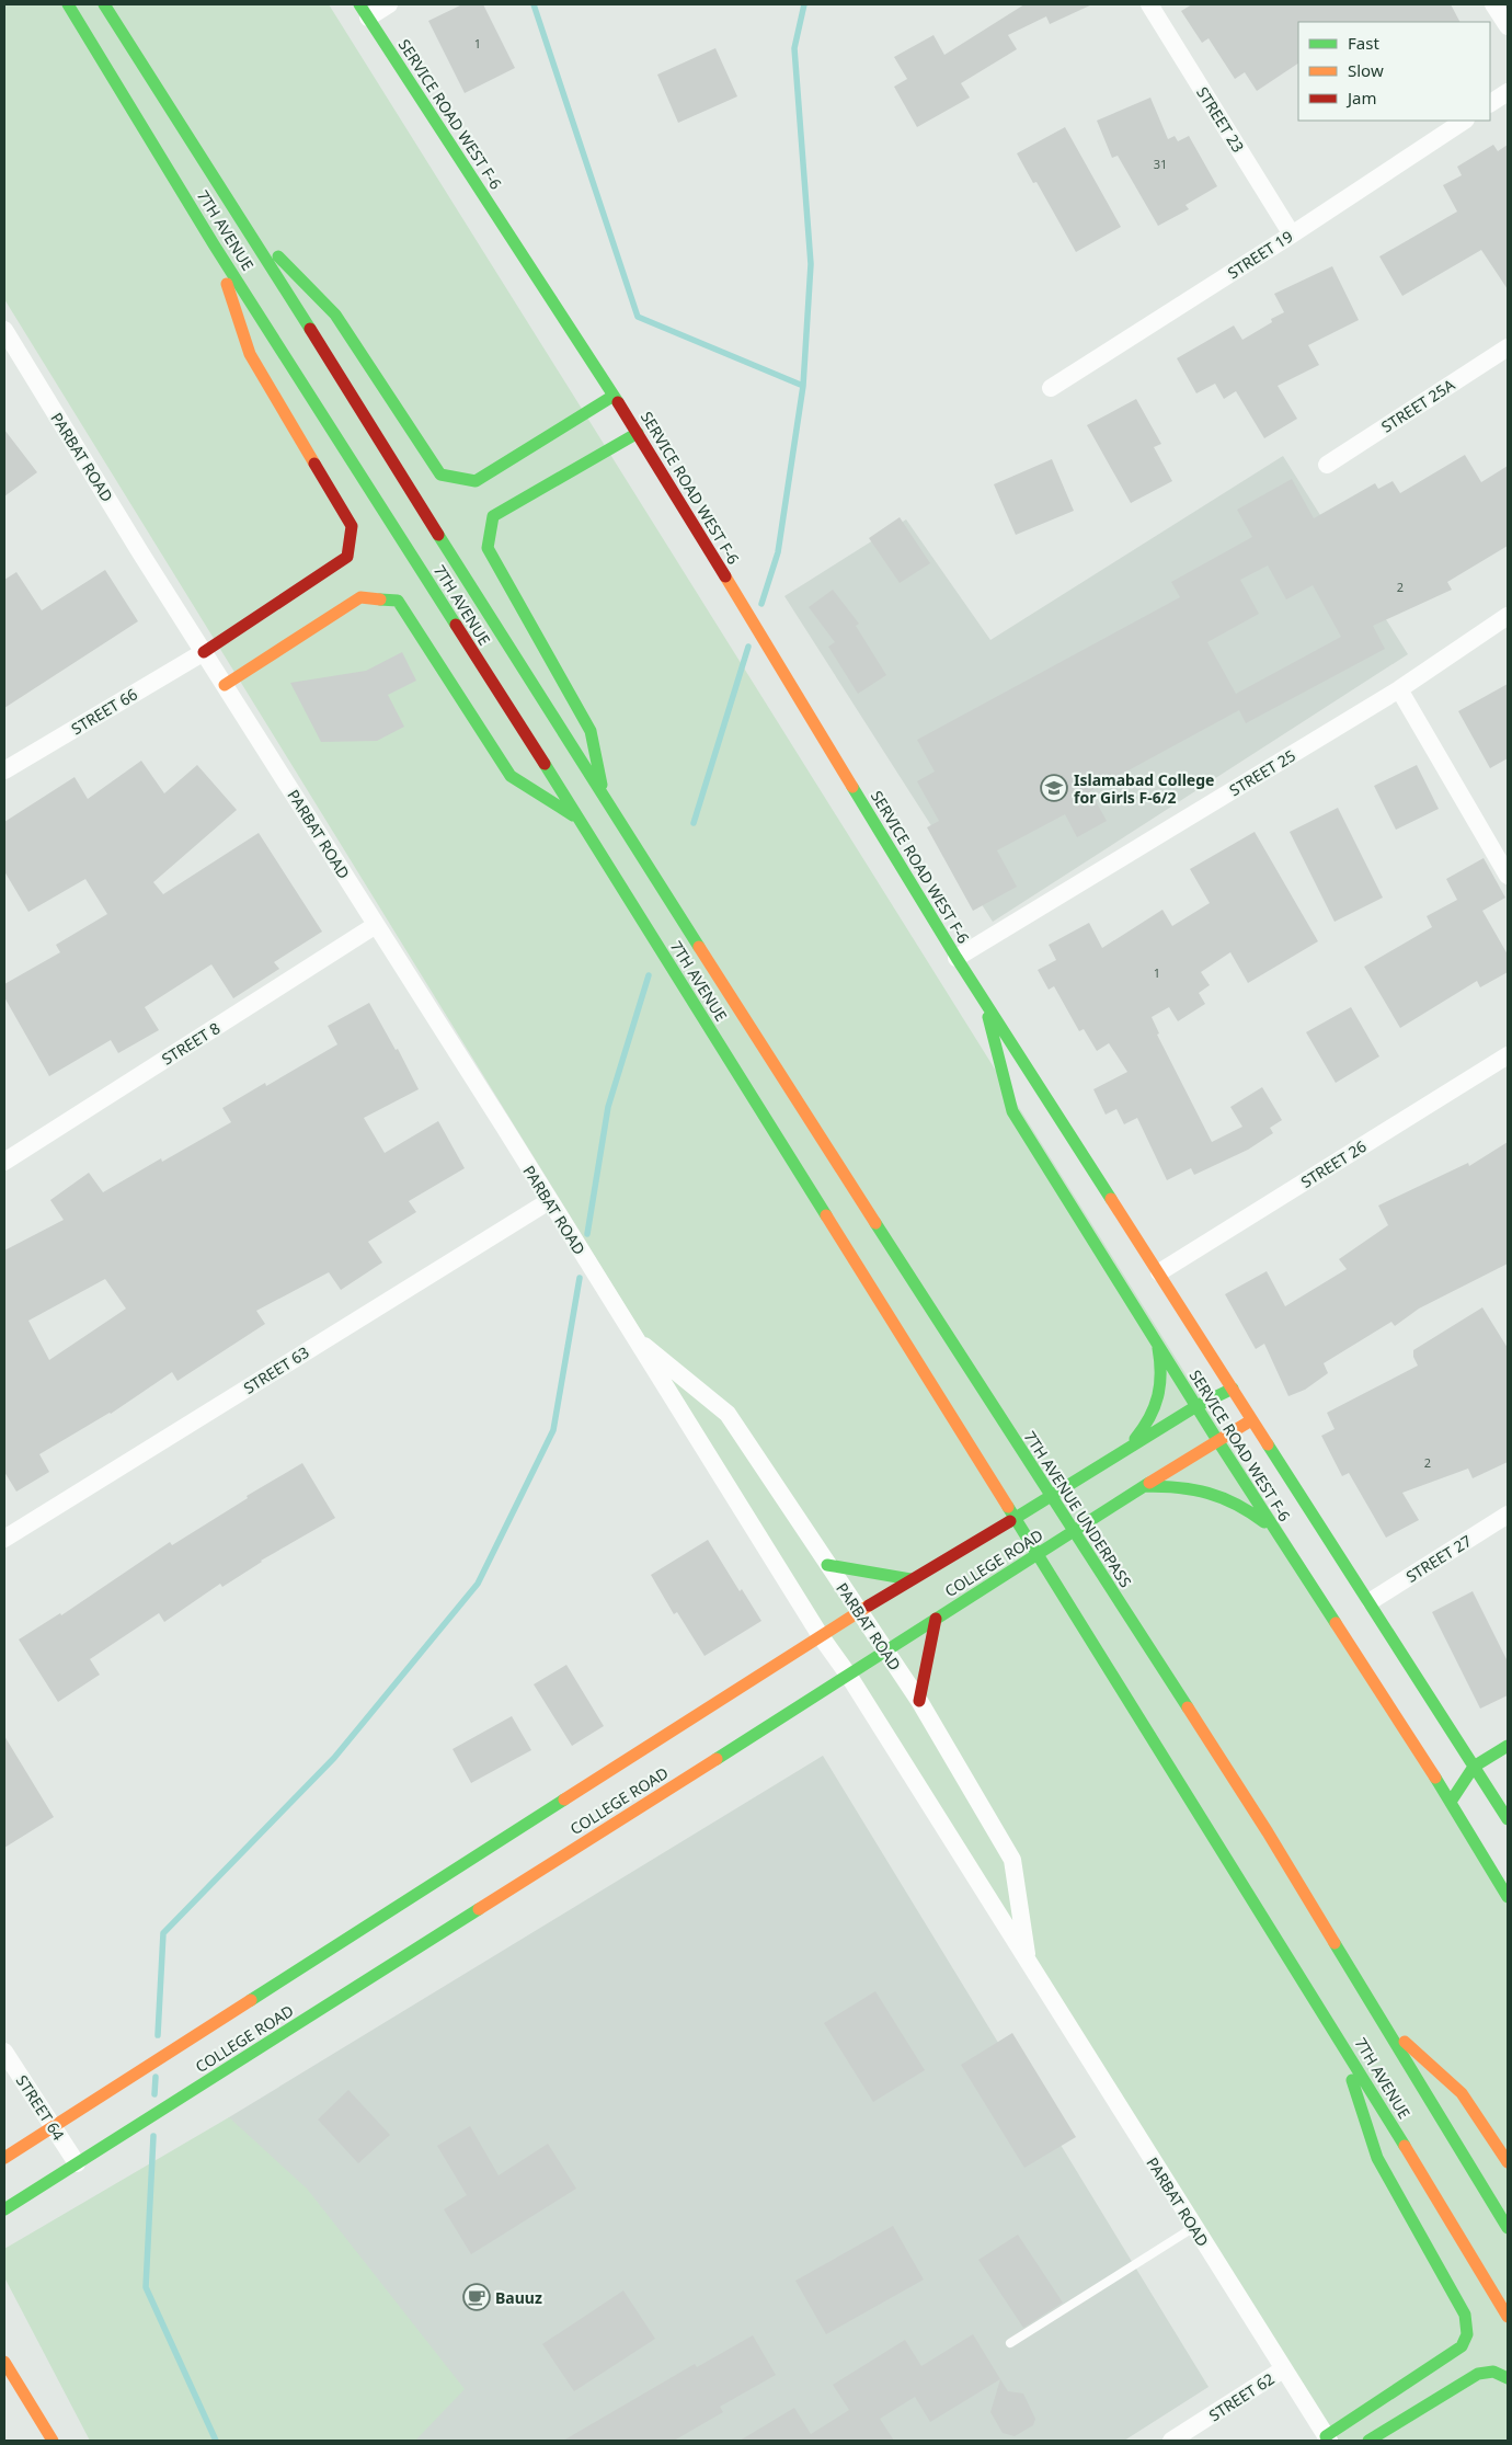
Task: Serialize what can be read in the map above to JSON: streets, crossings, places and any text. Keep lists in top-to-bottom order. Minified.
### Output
{"streets":{"main road":["SERVICE ROAD WEST F-6","7TH AVENUE","7TH AVENUE UNDERPASS","COLLEGE ROAD"],"street":["STREET 23","STREET 19","STREET 25A","PARBAT ROAD","STREET 66","STREET 25","STREET 8","STREET 26","STREET 63","STREET 27","STREET 64","STREET 62"]},"crossings":[["SERVICE ROAD WEST F-6","STREET 25"],["SERVICE ROAD WEST F-6","STREET 26"],["SERVICE ROAD WEST F-6","STREET 27"],["SERVICE ROAD WEST F-6","COLLEGE ROAD"],["STREET 23","STREET 19"],["7TH AVENUE","7TH AVENUE UNDERPASS"],["PARBAT ROAD","STREET 66"],["PARBAT ROAD","STREET 8"],["PARBAT ROAD","STREET 63"],["PARBAT ROAD","COLLEGE ROAD"],["PARBAT ROAD","STREET 62"],["COLLEGE ROAD","STREET 64"]],"places":{"school or university":["Islamabad College for Girls F-6/2"],"cafe":["Bauuz"]},"house_numbers":["1","31","2","1","2"],"legend":["Fast","Slow","Jam"]}
